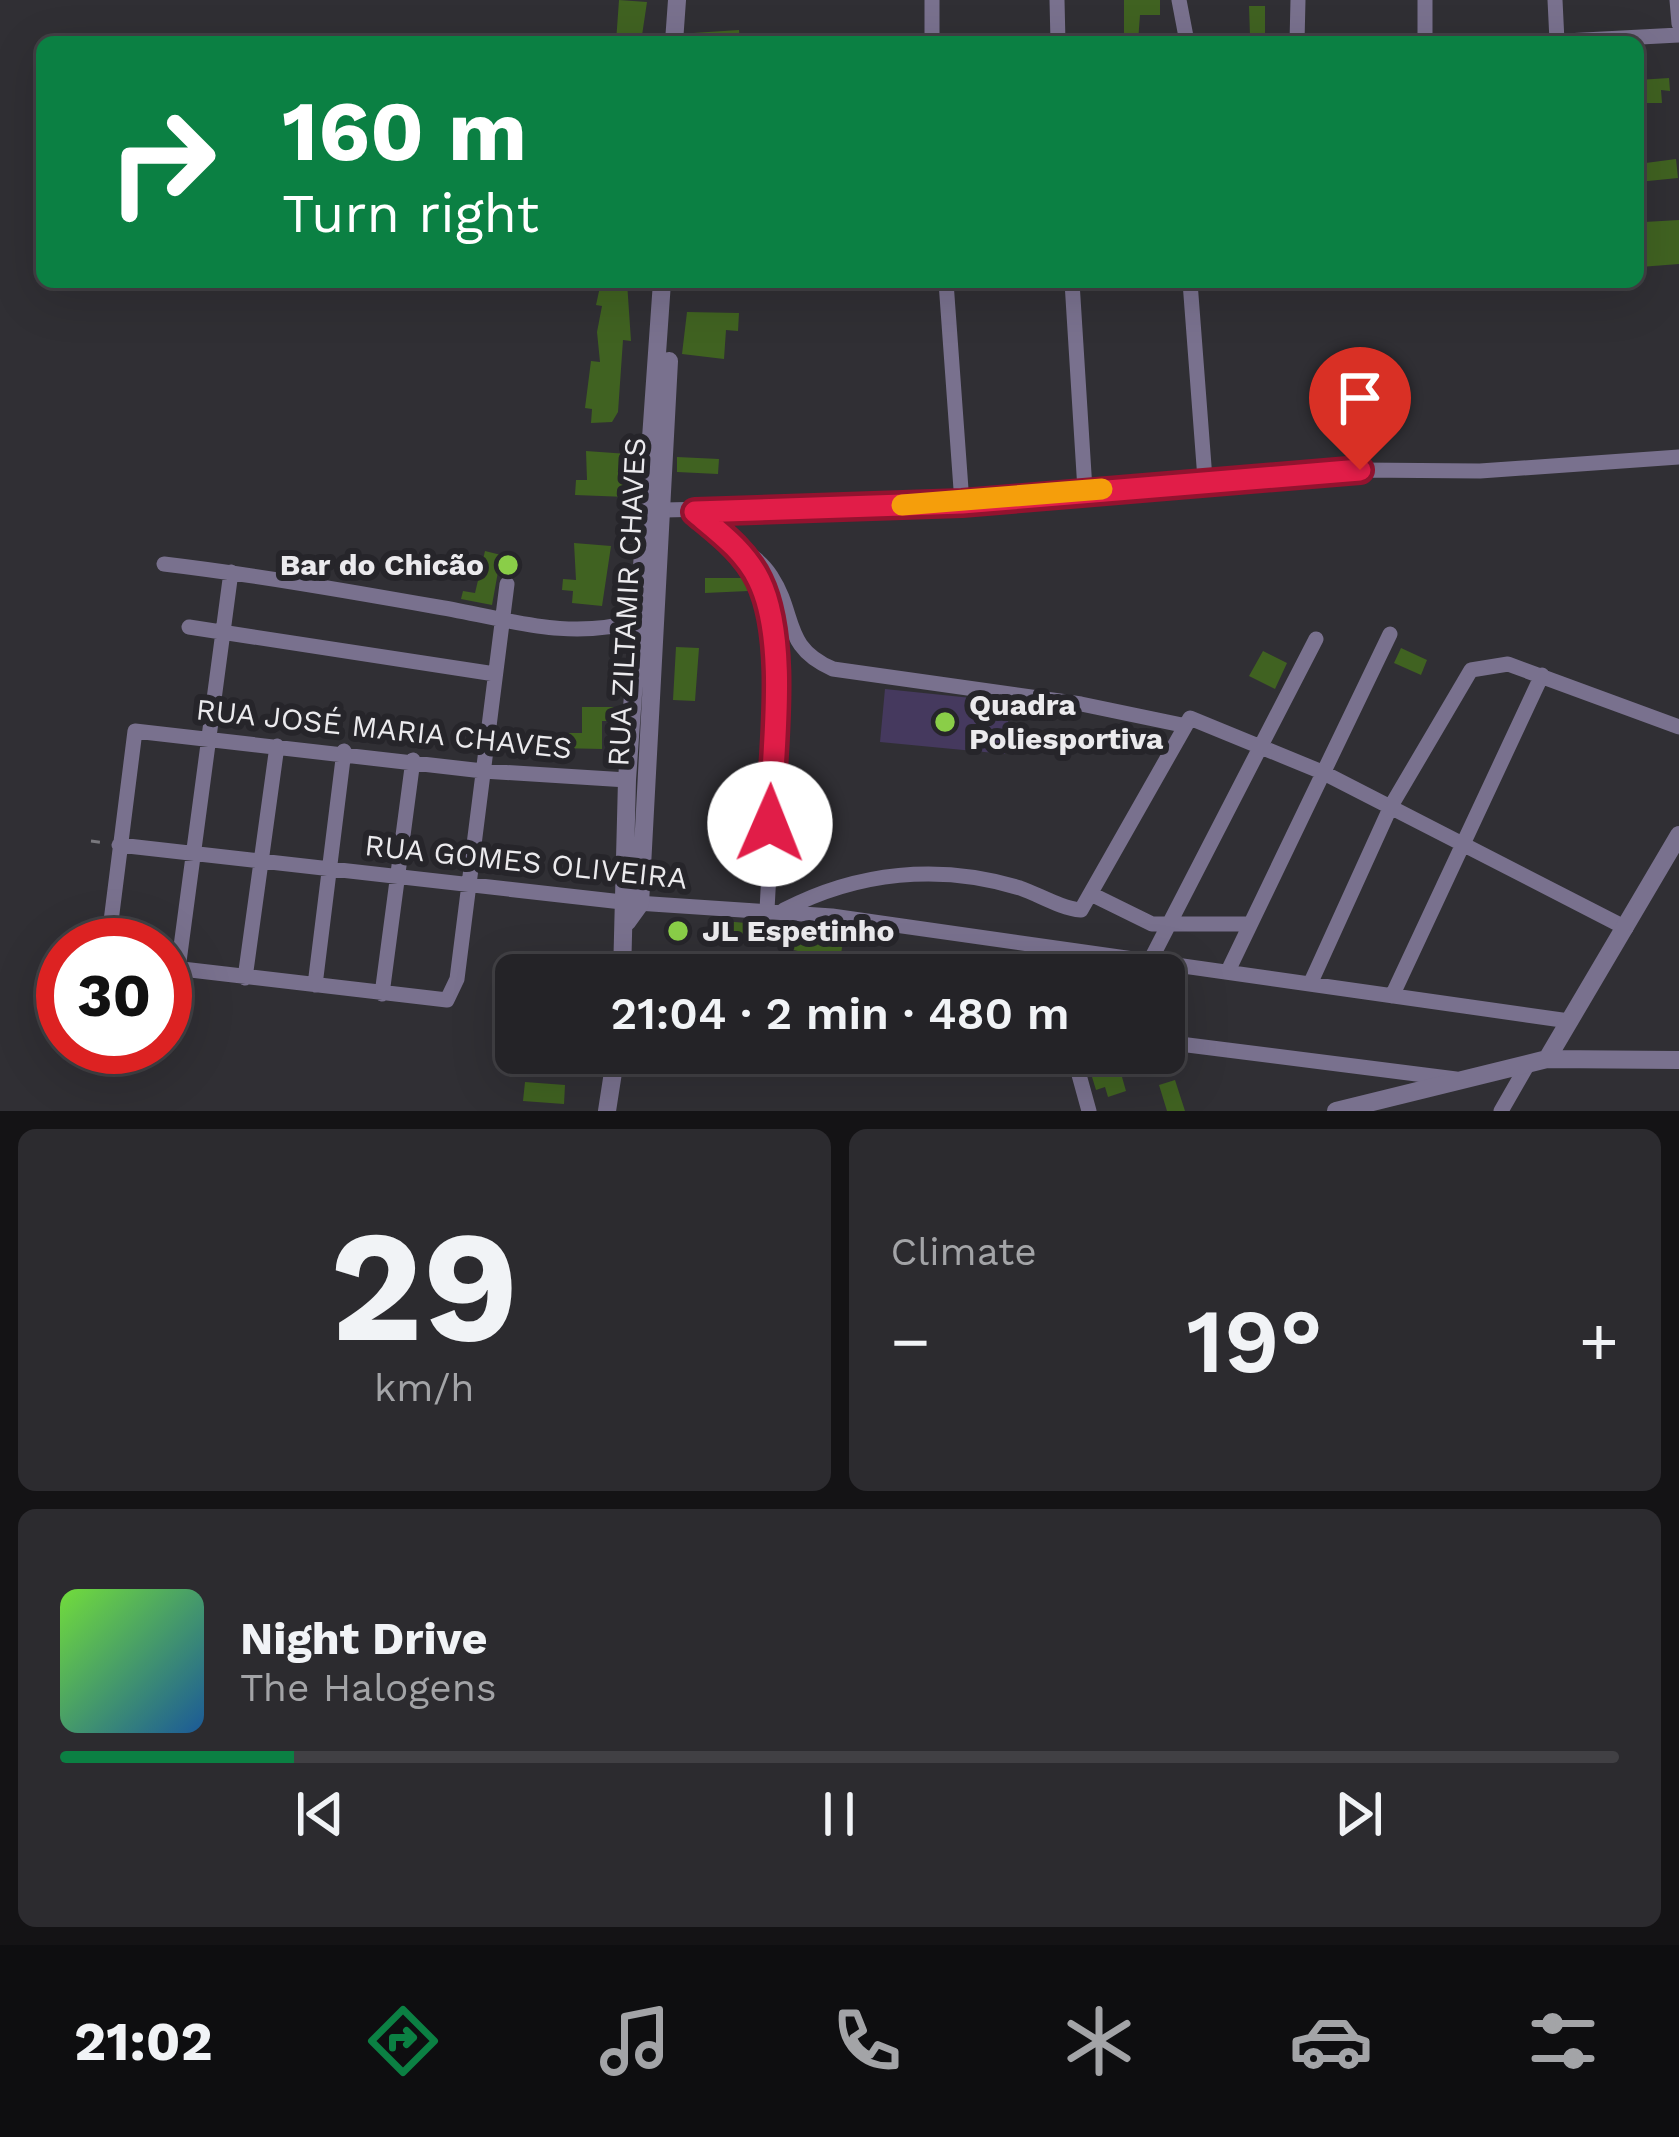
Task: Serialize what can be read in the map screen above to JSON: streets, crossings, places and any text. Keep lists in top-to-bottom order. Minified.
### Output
{"streets":{"street":["RUA ZILTAMIR CHAVES","RUA JOSÉ MARIA CHAVES","RUA GOMES OLIVEIRA"]},"crossings":[["RUA ZILTAMIR CHAVES","RUA JOSÉ MARIA CHAVES"],["RUA ZILTAMIR CHAVES","RUA GOMES OLIVEIRA"],["RUA JOSÉ MARIA CHAVES","RUA GOMES OLIVEIRA"]],"places":["Bar do Chicão","Quadra Poliesportiva","JL Espetinho"],"page":{"turn":["160 m","Turn right"],"limit":"30","trip":"21:04 · 2 min · 480 m","tile":[["29","km/h"],"Climate"],"heat":["−","19°","+"],"song":["Night Drive","The Halogens"],"tabs":"21:02"}}
